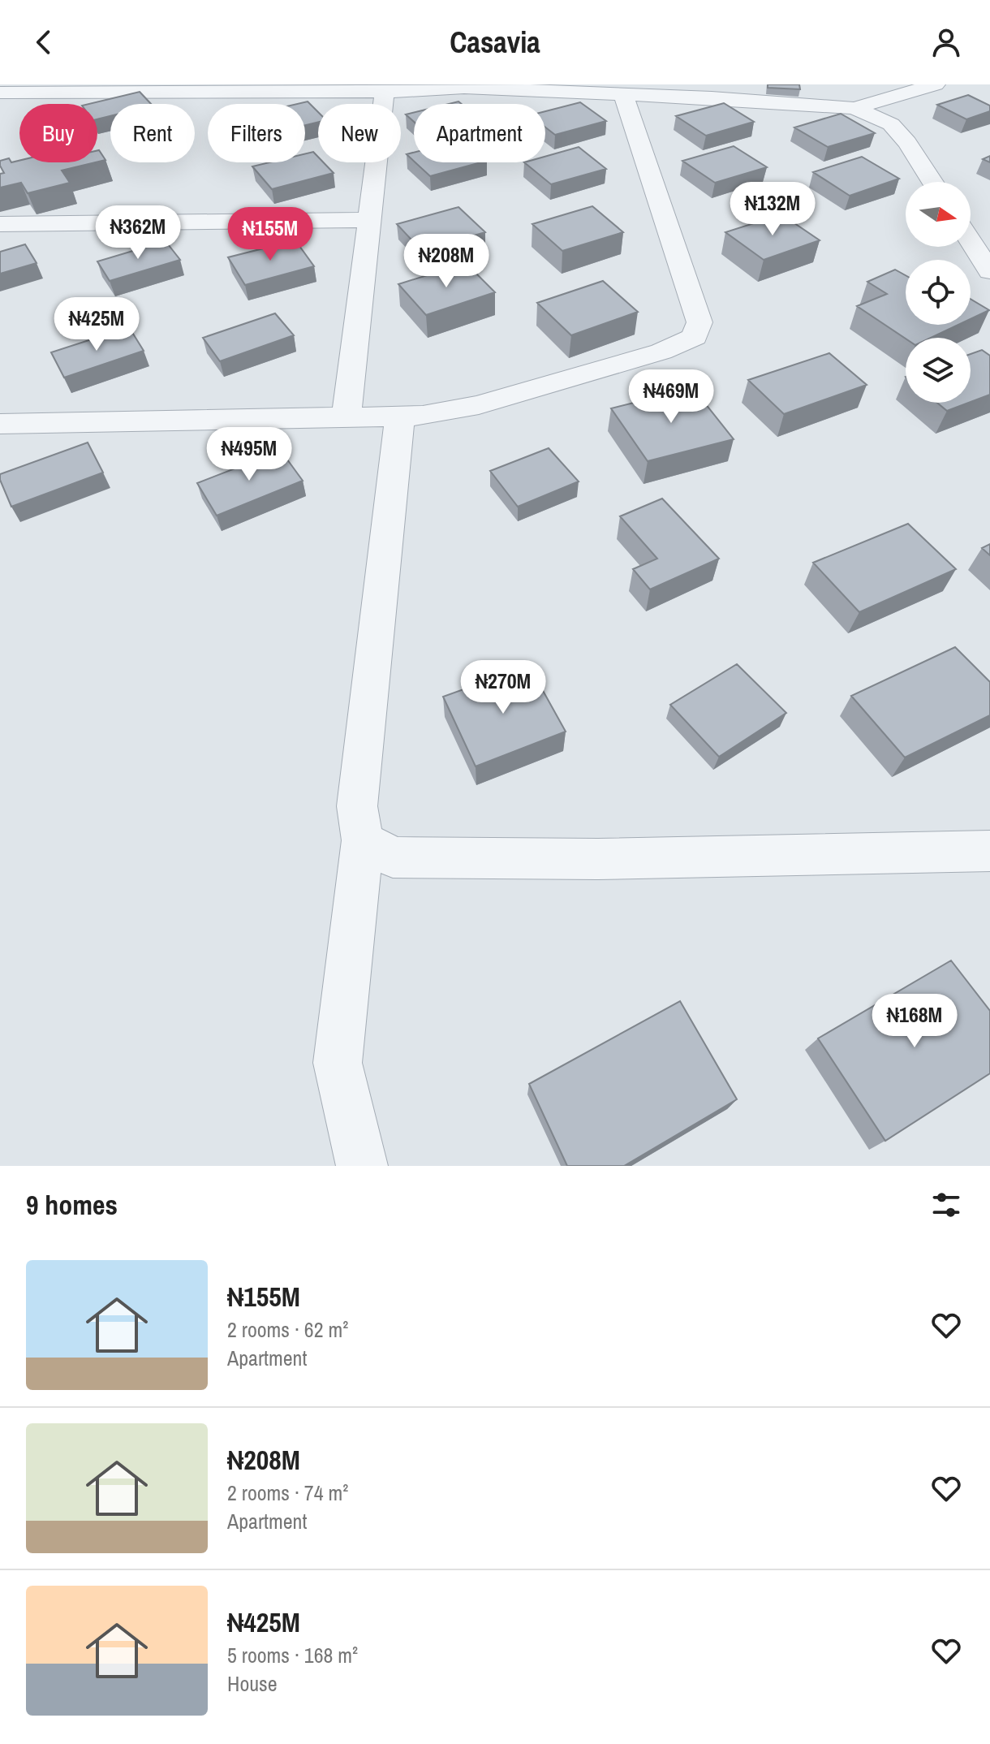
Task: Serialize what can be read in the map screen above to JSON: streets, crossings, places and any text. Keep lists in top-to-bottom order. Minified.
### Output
{"north":"right","page":{"header":"Casavia","chip":["Buy","Rent","Filters","New","Apartment"],"price":["₦132M","₦362M","₦155M","₦208M","₦425M","₦469M","₦495M","₦270M","₦168M"],"heading":"9 homes","list":[{"name":"₦155M","note":"2 rooms · 62 m² · Apartment"},{"name":"₦208M","note":"2 rooms · 74 m² · Apartment"},{"name":"₦425M","note":"5 rooms · 168 m² · House"}]}}
